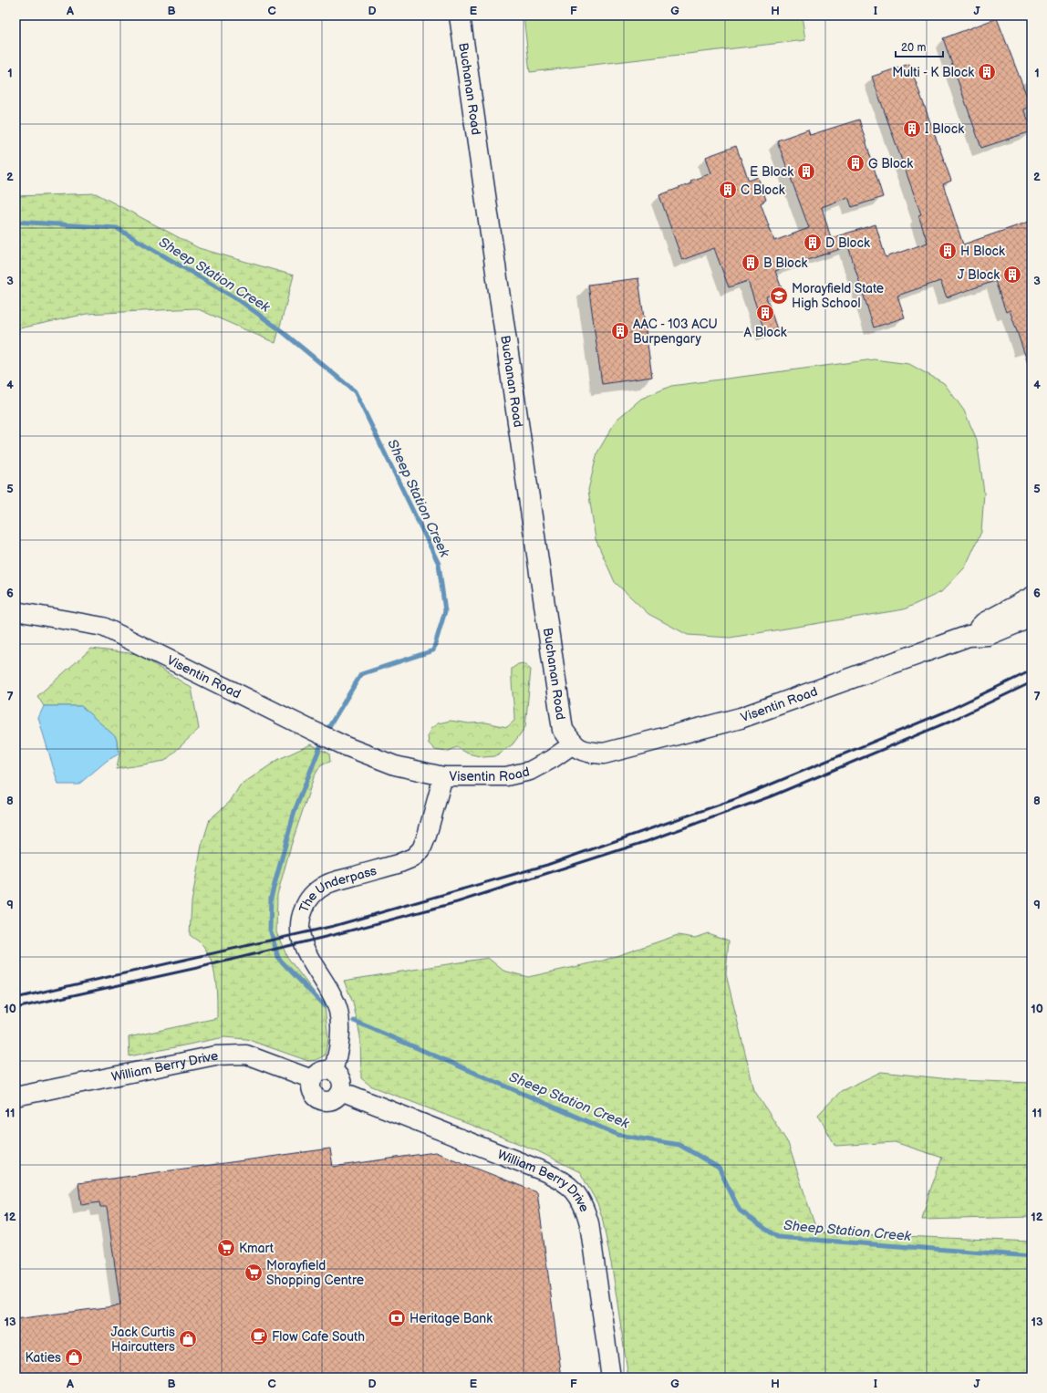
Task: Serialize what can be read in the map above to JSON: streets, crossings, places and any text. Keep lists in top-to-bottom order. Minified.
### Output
{"streets":{"main road":["Buchanan Road","Visentin Road"],"street":["The Underpass","William Berry Drive"]},"crossings":[["Buchanan Road","Visentin Road"],["Visentin Road","The Underpass"],["The Underpass","William Berry Drive"]],"water":["Sheep Station Creek"],"places":{"building":["Multi - K Block","I Block","G Block","E Block","C Block","D Block","H Block","B Block","J Block","A Block","AAC - 103 ACU Burpengary"],"school or university":["Morayfield State High School"],"supermarket":["Kmart","Morayfield Shopping Centre"],"bank":["Heritage Bank"],"cafe":["Flow Cafe South"],"shop":["Jack Curtis Haircutters","Katies"]},"scale_bar":"20 m","grid":{"columns":["A","B","C","D","E","F","G","H","I","J"],"rows":["1","2","3","4","5","6","7","8","9","10","11","12","13"]}}
